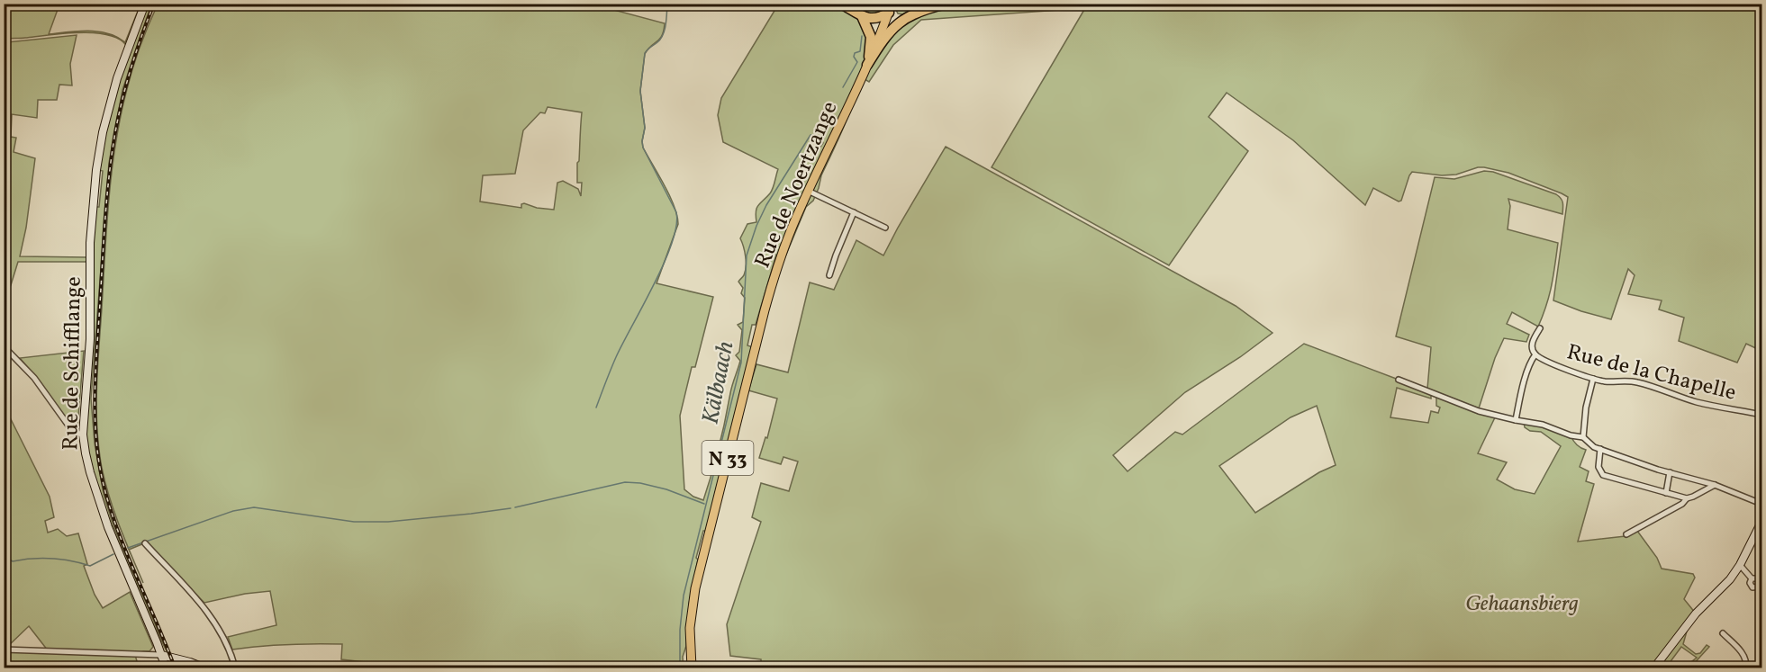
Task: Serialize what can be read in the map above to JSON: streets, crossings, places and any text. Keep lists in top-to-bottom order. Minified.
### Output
{"streets":{"main road":["Rue de Noertzange","Rue de Schifflange","N 33"],"street":["Rue de la Chapelle"]},"crossings":[["Rue de Noertzange","N 33"]],"water":["Kälbaach"],"parks":["Gehaansbierg"]}
